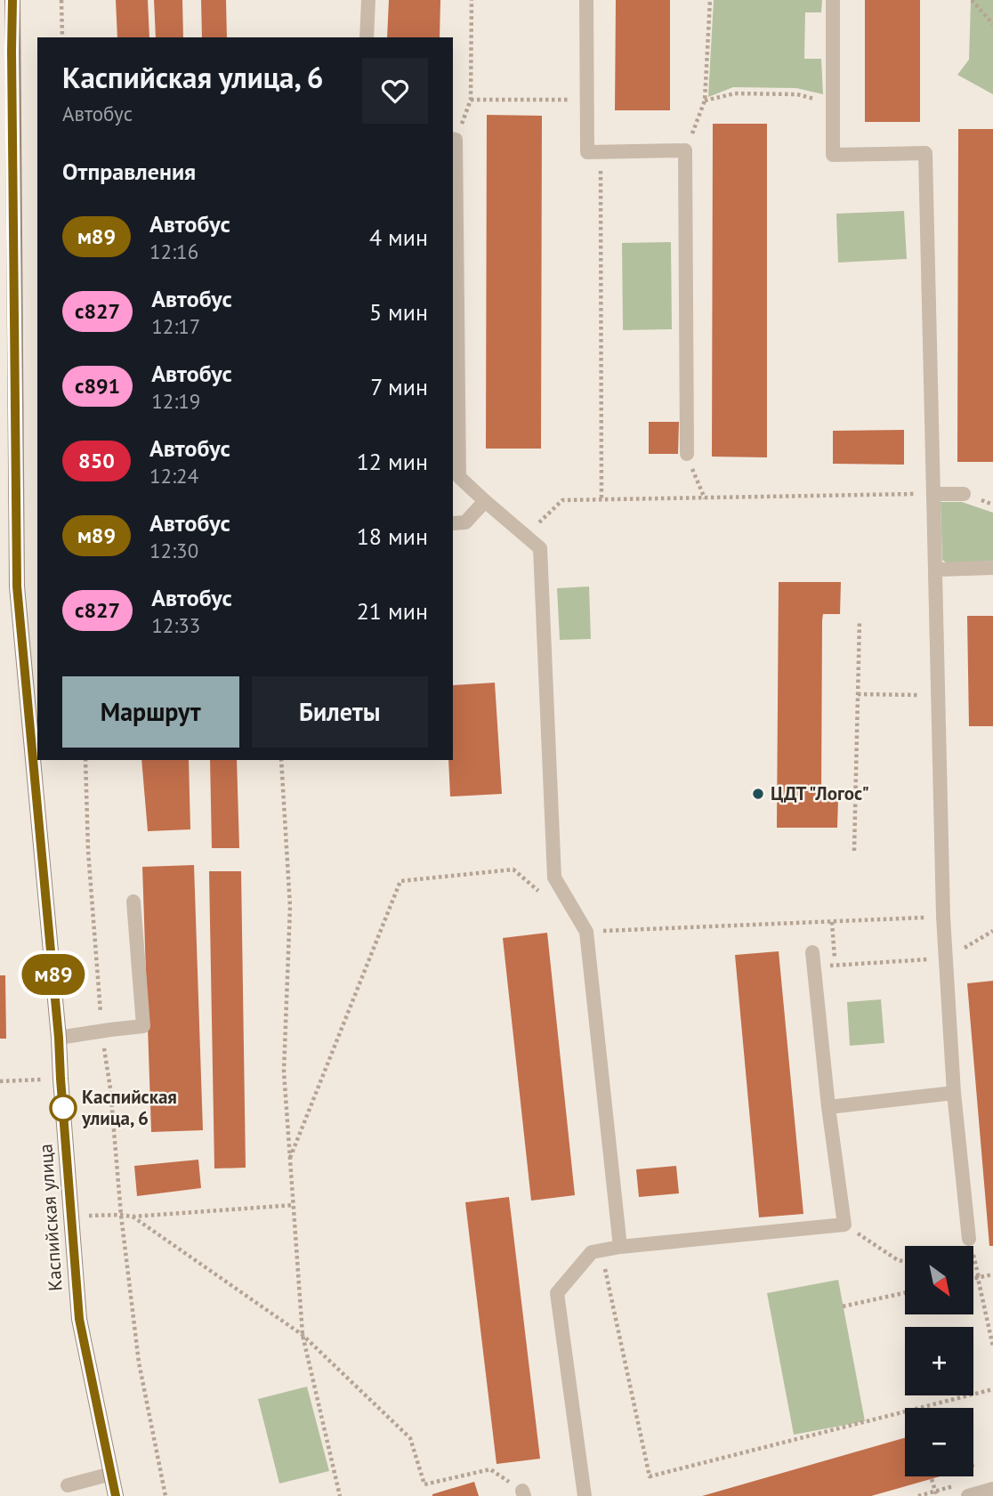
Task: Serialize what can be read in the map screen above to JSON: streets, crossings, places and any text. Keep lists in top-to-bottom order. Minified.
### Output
{"streets":{"main road":["Каспийская улица"]},"places":["ЦДТ \"Логос\"","Каспийская улица, 6"],"lines":["bus line м89"],"north":"bottom right","page":{"on_map":"м89","heading":[["Каспийская улица, 6","Автобус"],"Отправления"],"list":[{"mark":"м89","name":"Автобус","note":"12:16","value":"4 мин"},{"mark":"с827","name":"Автобус","note":"12:17","value":"5 мин"},{"mark":"с891","name":"Автобус","note":"12:19","value":"7 мин"},{"mark":"850","name":"Автобус","note":"12:24","value":"12 мин"},{"mark":"м89","name":"Автобус","note":"12:30","value":"18 мин"},{"mark":"с827","name":"Автобус","note":"12:33","value":"21 мин"}],"buttons":["Маршрут","Билеты"],"map_buttons":["+","−"]}}
